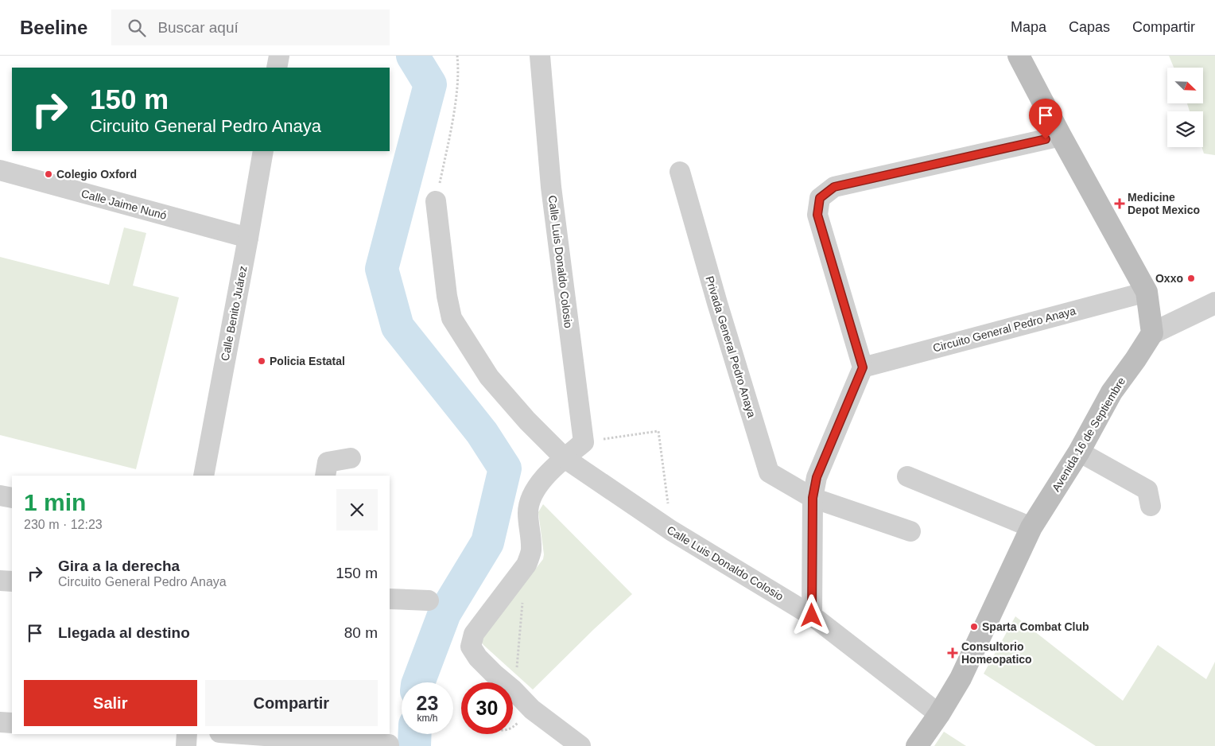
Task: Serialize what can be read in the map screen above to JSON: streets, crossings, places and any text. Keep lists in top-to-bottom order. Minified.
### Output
{"streets":{"main road":["Avenida 16 de Septiembre"],"street":["Calle Jaime Nunó","Calle Luis Donaldo Colosio","Calle Benito Juárez","Circuito General Pedro Anaya","Privada General Pedro Anaya"]},"crossings":[["Calle Jaime Nunó","Calle Benito Juárez"],["Calle Luis Donaldo Colosio","Avenida 16 de Septiembre"]],"places":{"other":["Colegio Oxford","Oxxo","Policia Estatal","Sparta Combat Club"],"health":["Medicine Depot Mexico","Consultorio Homeopatico"]},"north":"bottom right","page":{"header":"Beeline","search":"Buscar aquí","nav":["Mapa","Capas","Compartir"],"turn":["150 m","Circuito General Pedro Anaya"],"heading":["1 min","230 m · 12:23"],"list":[{"name":"Gira a la derecha","note":"Circuito General Pedro Anaya","value":"150 m"},{"name":"Llegada al destino","value":"80 m"}],"buttons":["Salir","Compartir"],"speed":"23 km/h","limit":"30"}}
